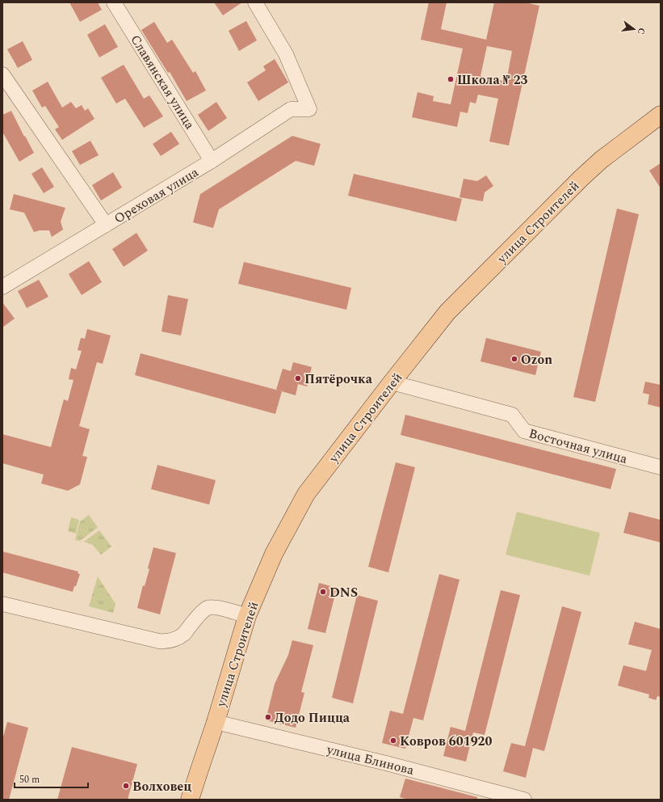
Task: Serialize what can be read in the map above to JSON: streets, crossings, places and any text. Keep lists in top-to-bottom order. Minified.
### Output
{"streets":{"main road":["улица Строителей"],"street":["Славянская улица","Ореховая улица","Восточная улица","улица Блинова"]},"crossings":[["Славянская улица","Ореховая улица"],["улица Строителей","Восточная улица"],["улица Строителей","улица Блинова"]],"places":["Школа № 23","Ozon","Пятёрочка","DNS","Додо Пицца","Ковров 601920","Волховец"],"scale_bar":"50 m","north":"right"}
